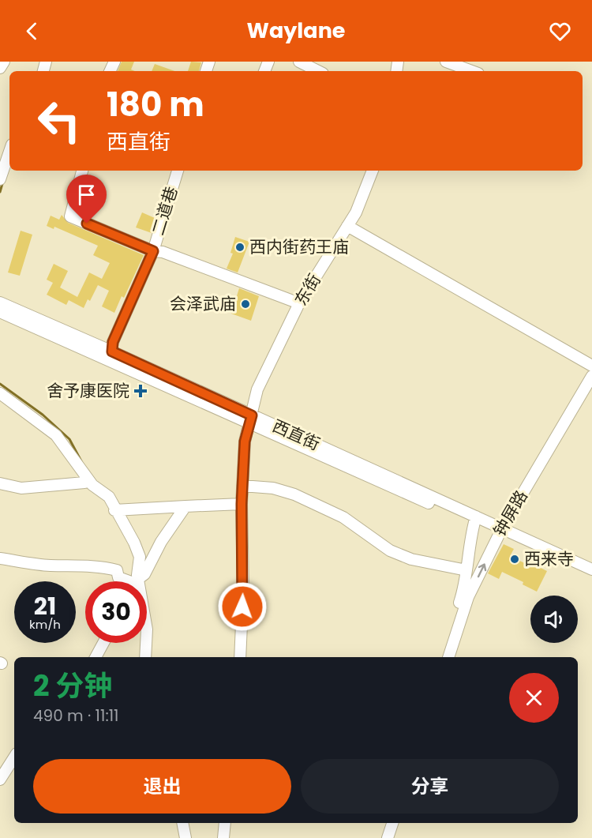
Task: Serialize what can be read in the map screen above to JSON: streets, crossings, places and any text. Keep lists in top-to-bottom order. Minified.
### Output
{"streets":{"street":["二道巷","东街","西直街","钟屏路"]},"crossings":[["二道巷","西直街"],["东街","西直街"],["西直街","钟屏路"]],"places":{"other":["西内街药王庙","会泽武庙","西来寺"],"health":["舍予康医院"]},"page":{"header":"Waylane","turn":["180 m","西直街"],"speed":"21 km/h","limit":"30","heading":["2 分钟","490 m · 11:11"],"buttons":["退出","分享"]}}
